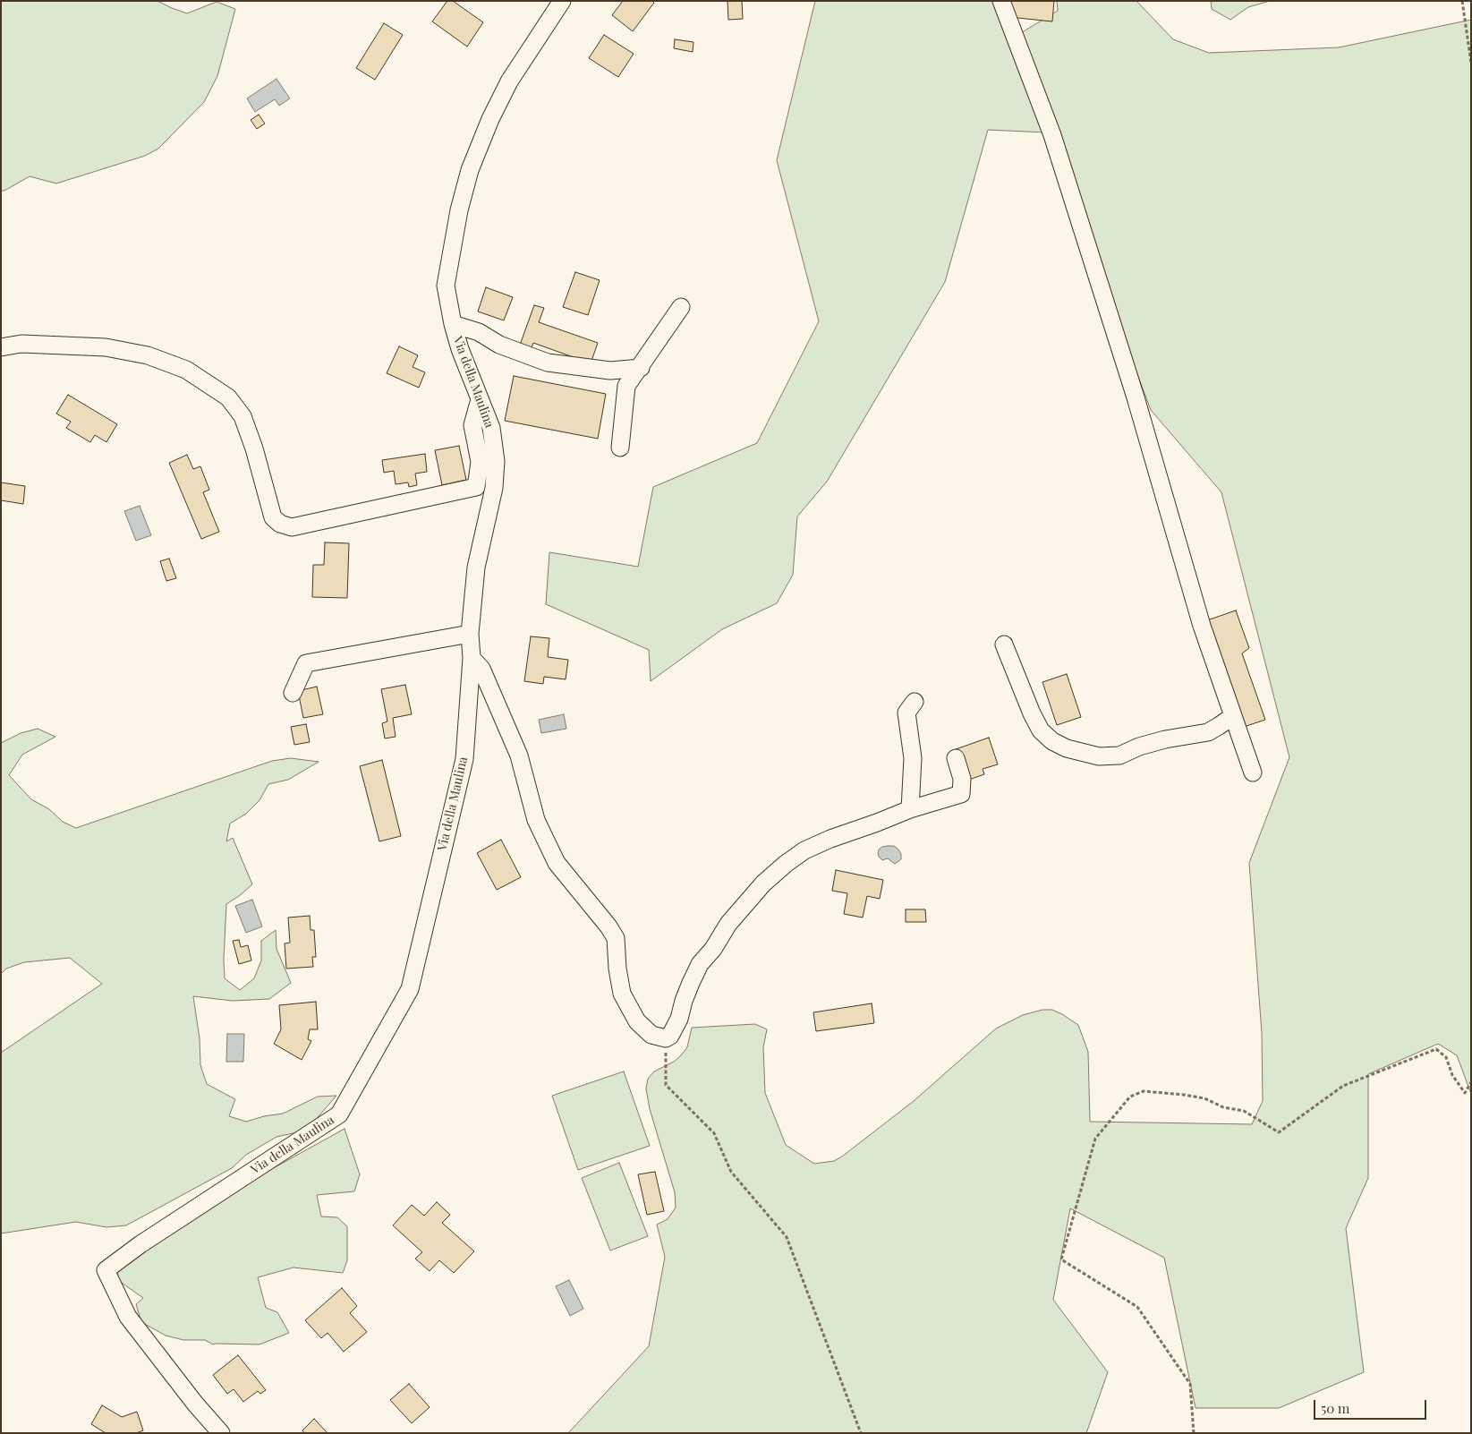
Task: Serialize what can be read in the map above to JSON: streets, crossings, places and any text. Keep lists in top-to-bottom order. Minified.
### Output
{"streets":{"street":["Via della Maulina"]},"scale_bar":"50 m"}
